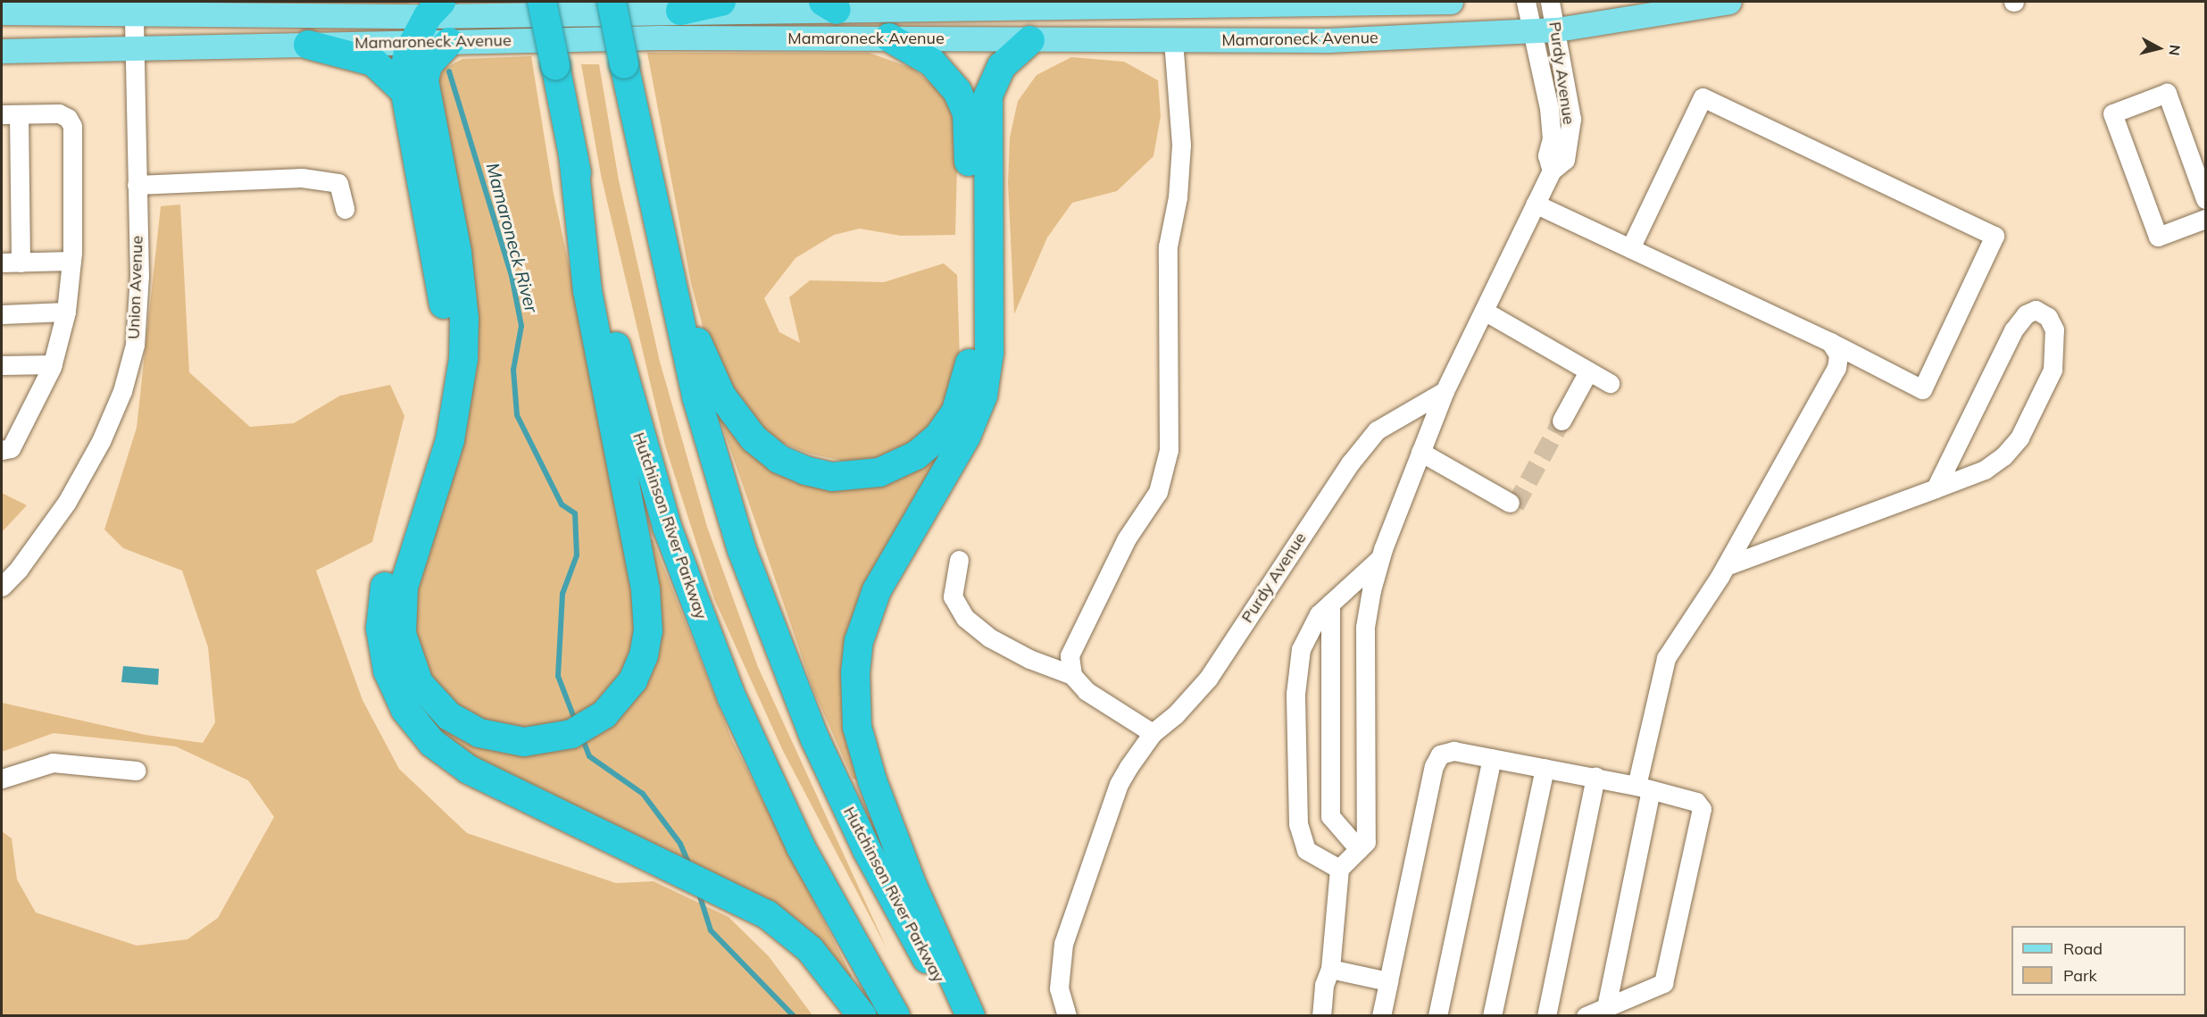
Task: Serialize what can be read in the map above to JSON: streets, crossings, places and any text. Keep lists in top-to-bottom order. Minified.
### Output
{"streets":{"highway":["Hutchinson River Parkway"],"main road":["Mamaroneck Avenue"],"street":["Purdy Avenue","Union Avenue"]},"crossings":[["Mamaroneck Avenue","Purdy Avenue"],["Mamaroneck Avenue","Union Avenue"]],"water":["Mamaroneck River"],"legend":["Road","Park"],"north":"right"}
